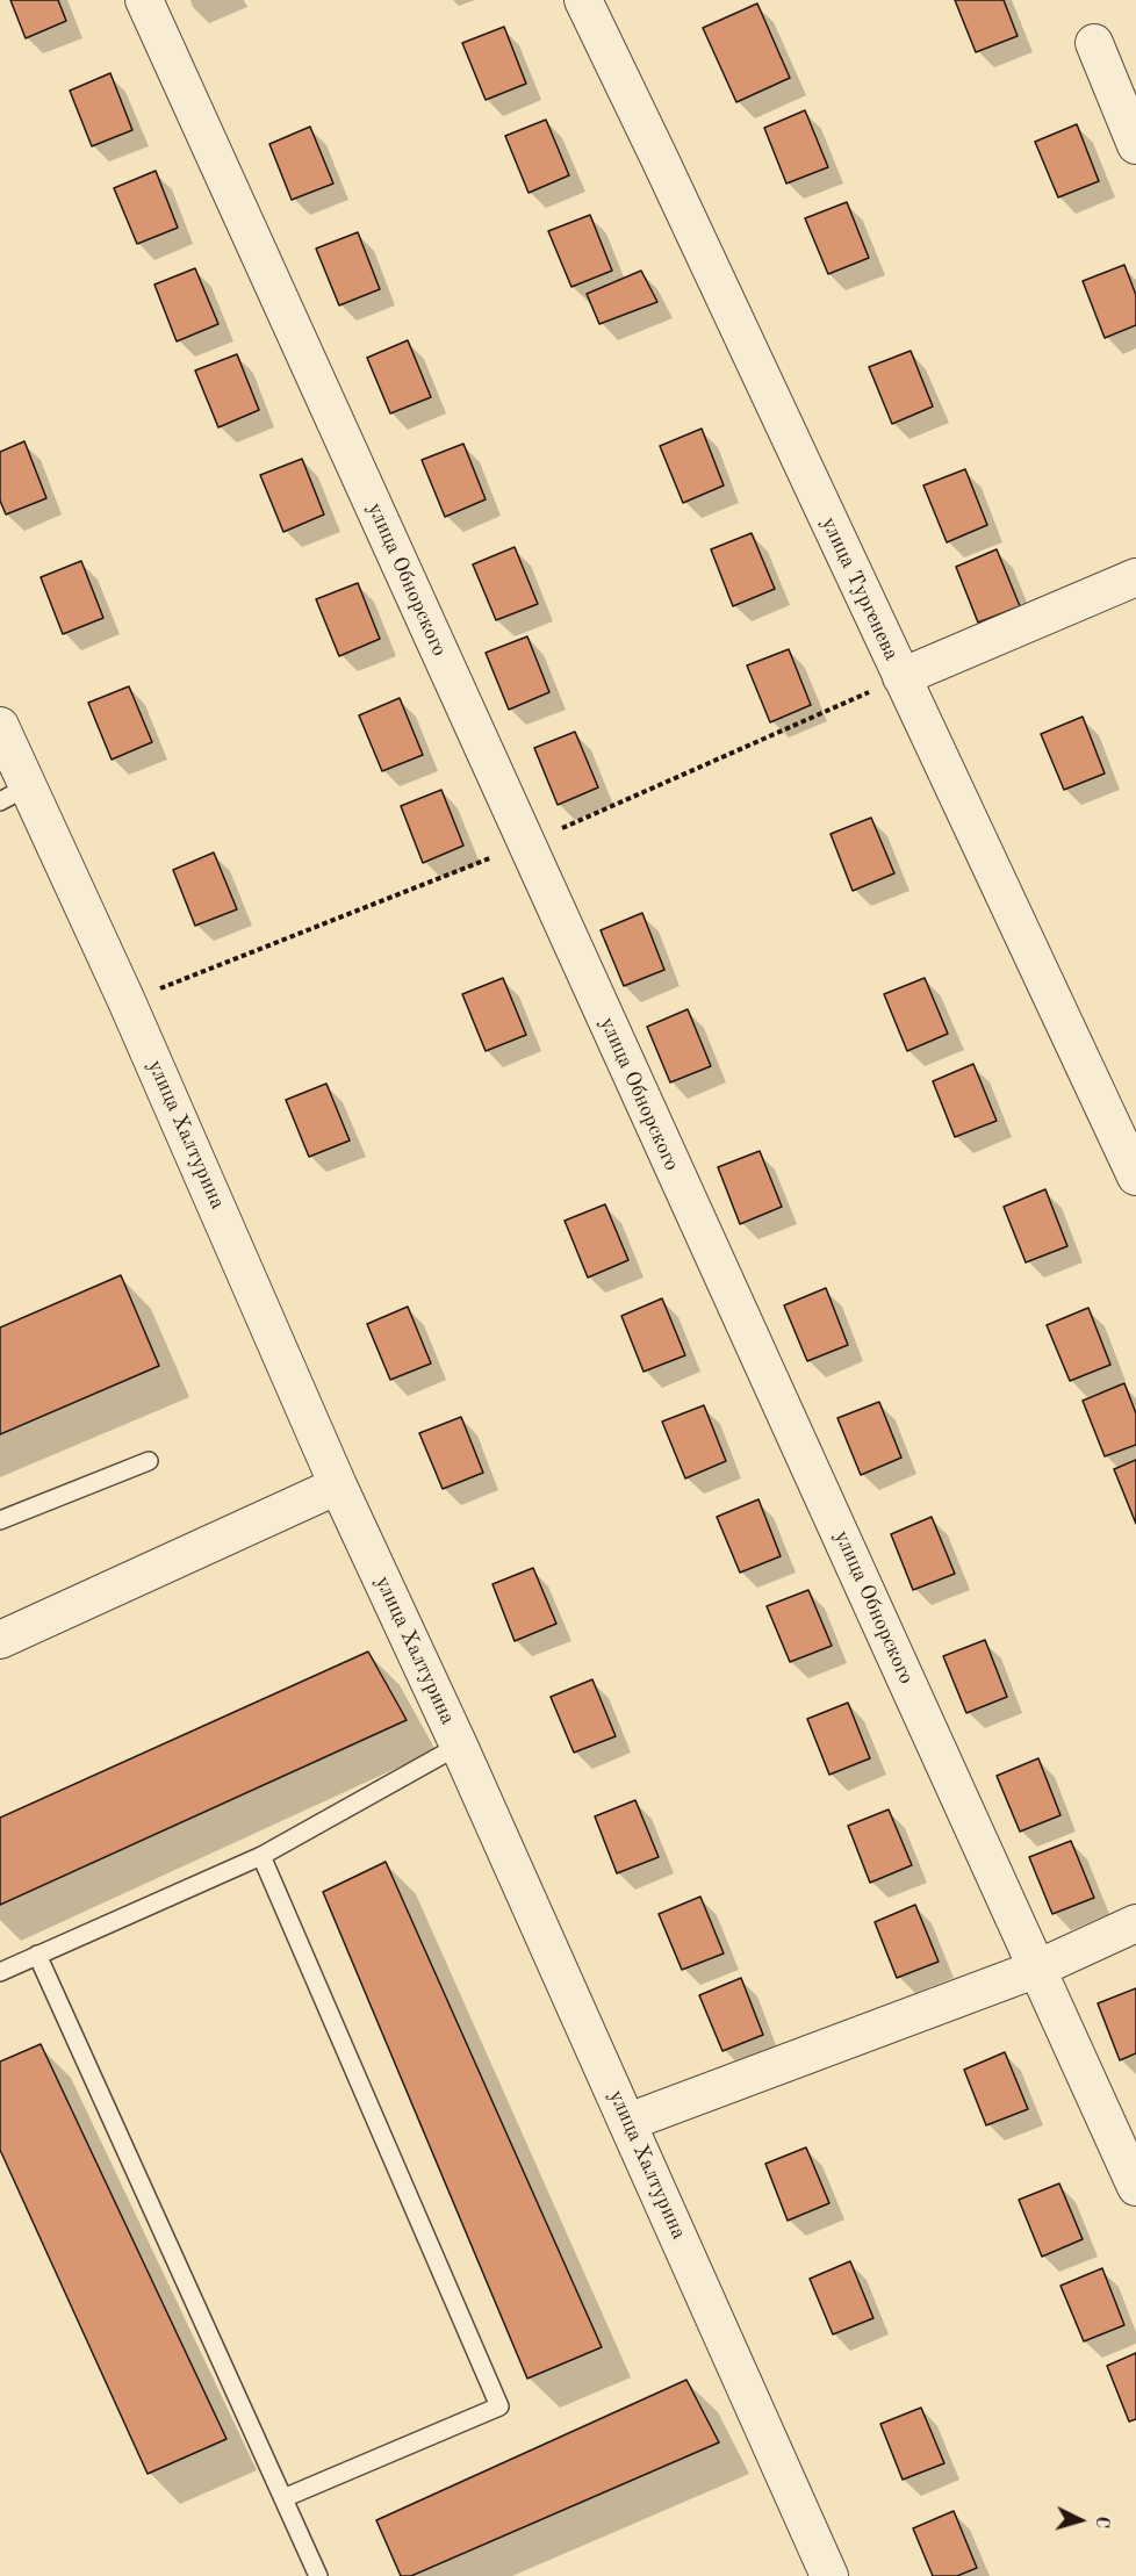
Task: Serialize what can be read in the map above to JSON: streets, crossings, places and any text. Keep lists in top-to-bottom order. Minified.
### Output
{"streets":{"street":["улица Обнорского","улица Тургенева","улица Халтурина"]},"north":"right"}
